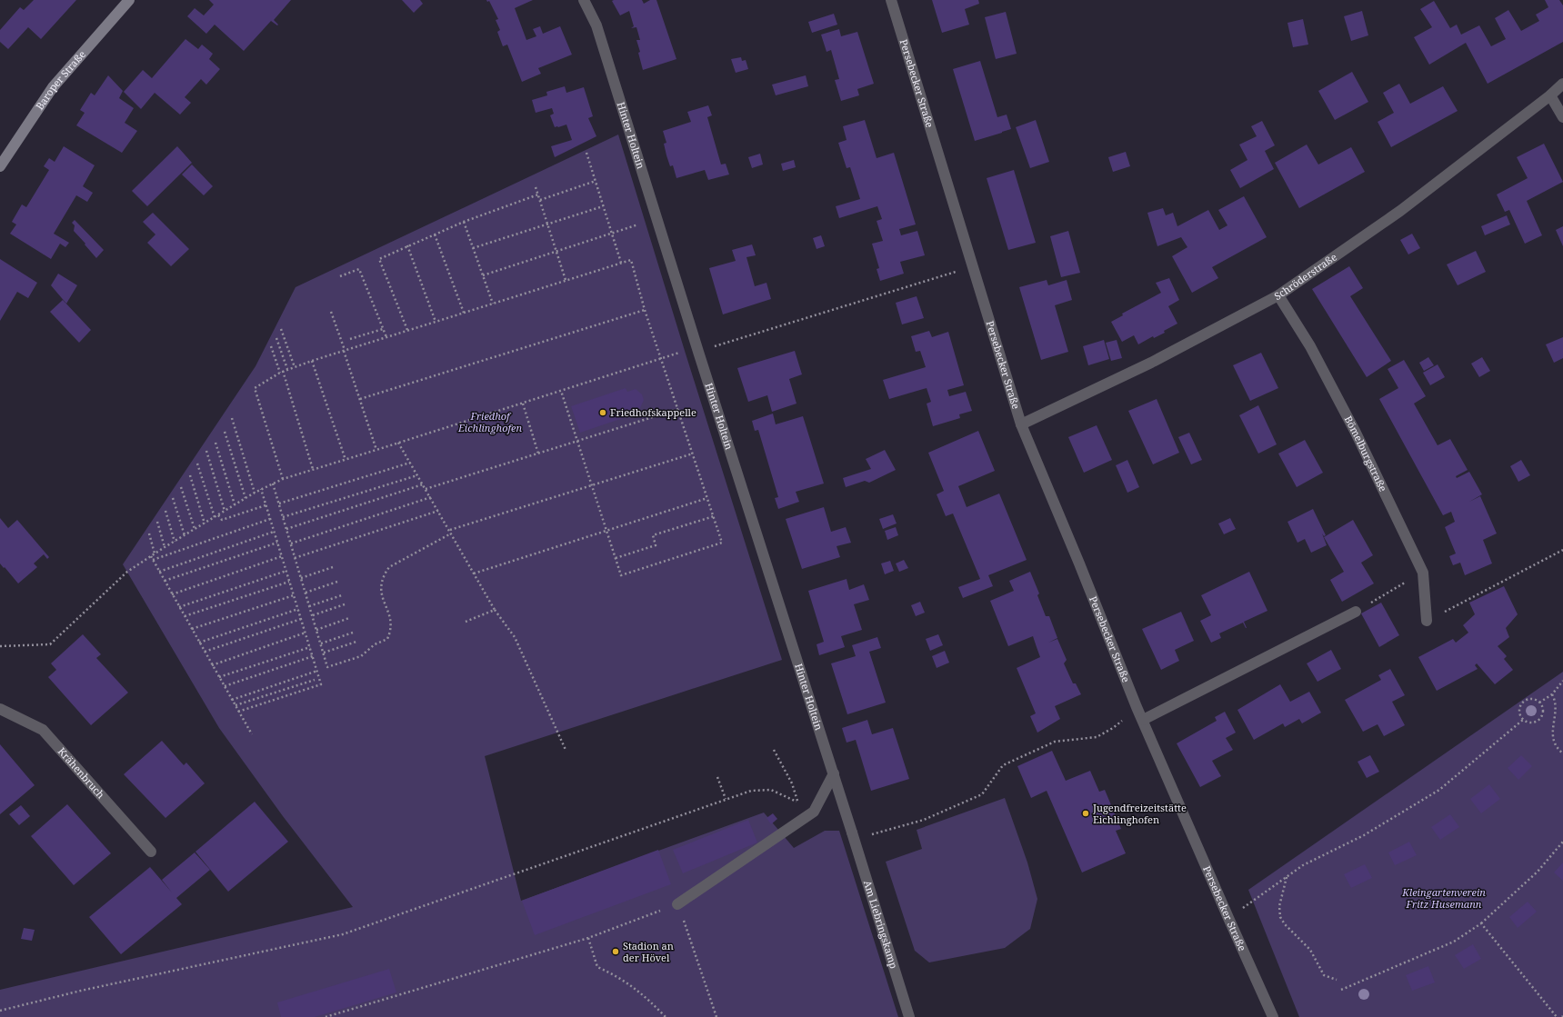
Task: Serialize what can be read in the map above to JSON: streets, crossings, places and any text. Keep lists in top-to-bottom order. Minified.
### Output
{"streets":{"main road":["Baroper Straße"],"street":["Persebecker Straße","Hinter Holtein","Schröderstraße","Bömelburgstraße","Krähenbruch","Am Liebringskamp"]},"crossings":[["Persebecker Straße","Schröderstraße"],["Hinter Holtein","Am Liebringskamp"],["Schröderstraße","Bömelburgstraße"]],"parks":["Friedhof Eichlinghofen","Kleingartenverein Fritz Husemann"],"places":["Friedhofskappelle","Jugendfreizeitstätte Eichlinghofen","Stadion an der Hövel"]}
